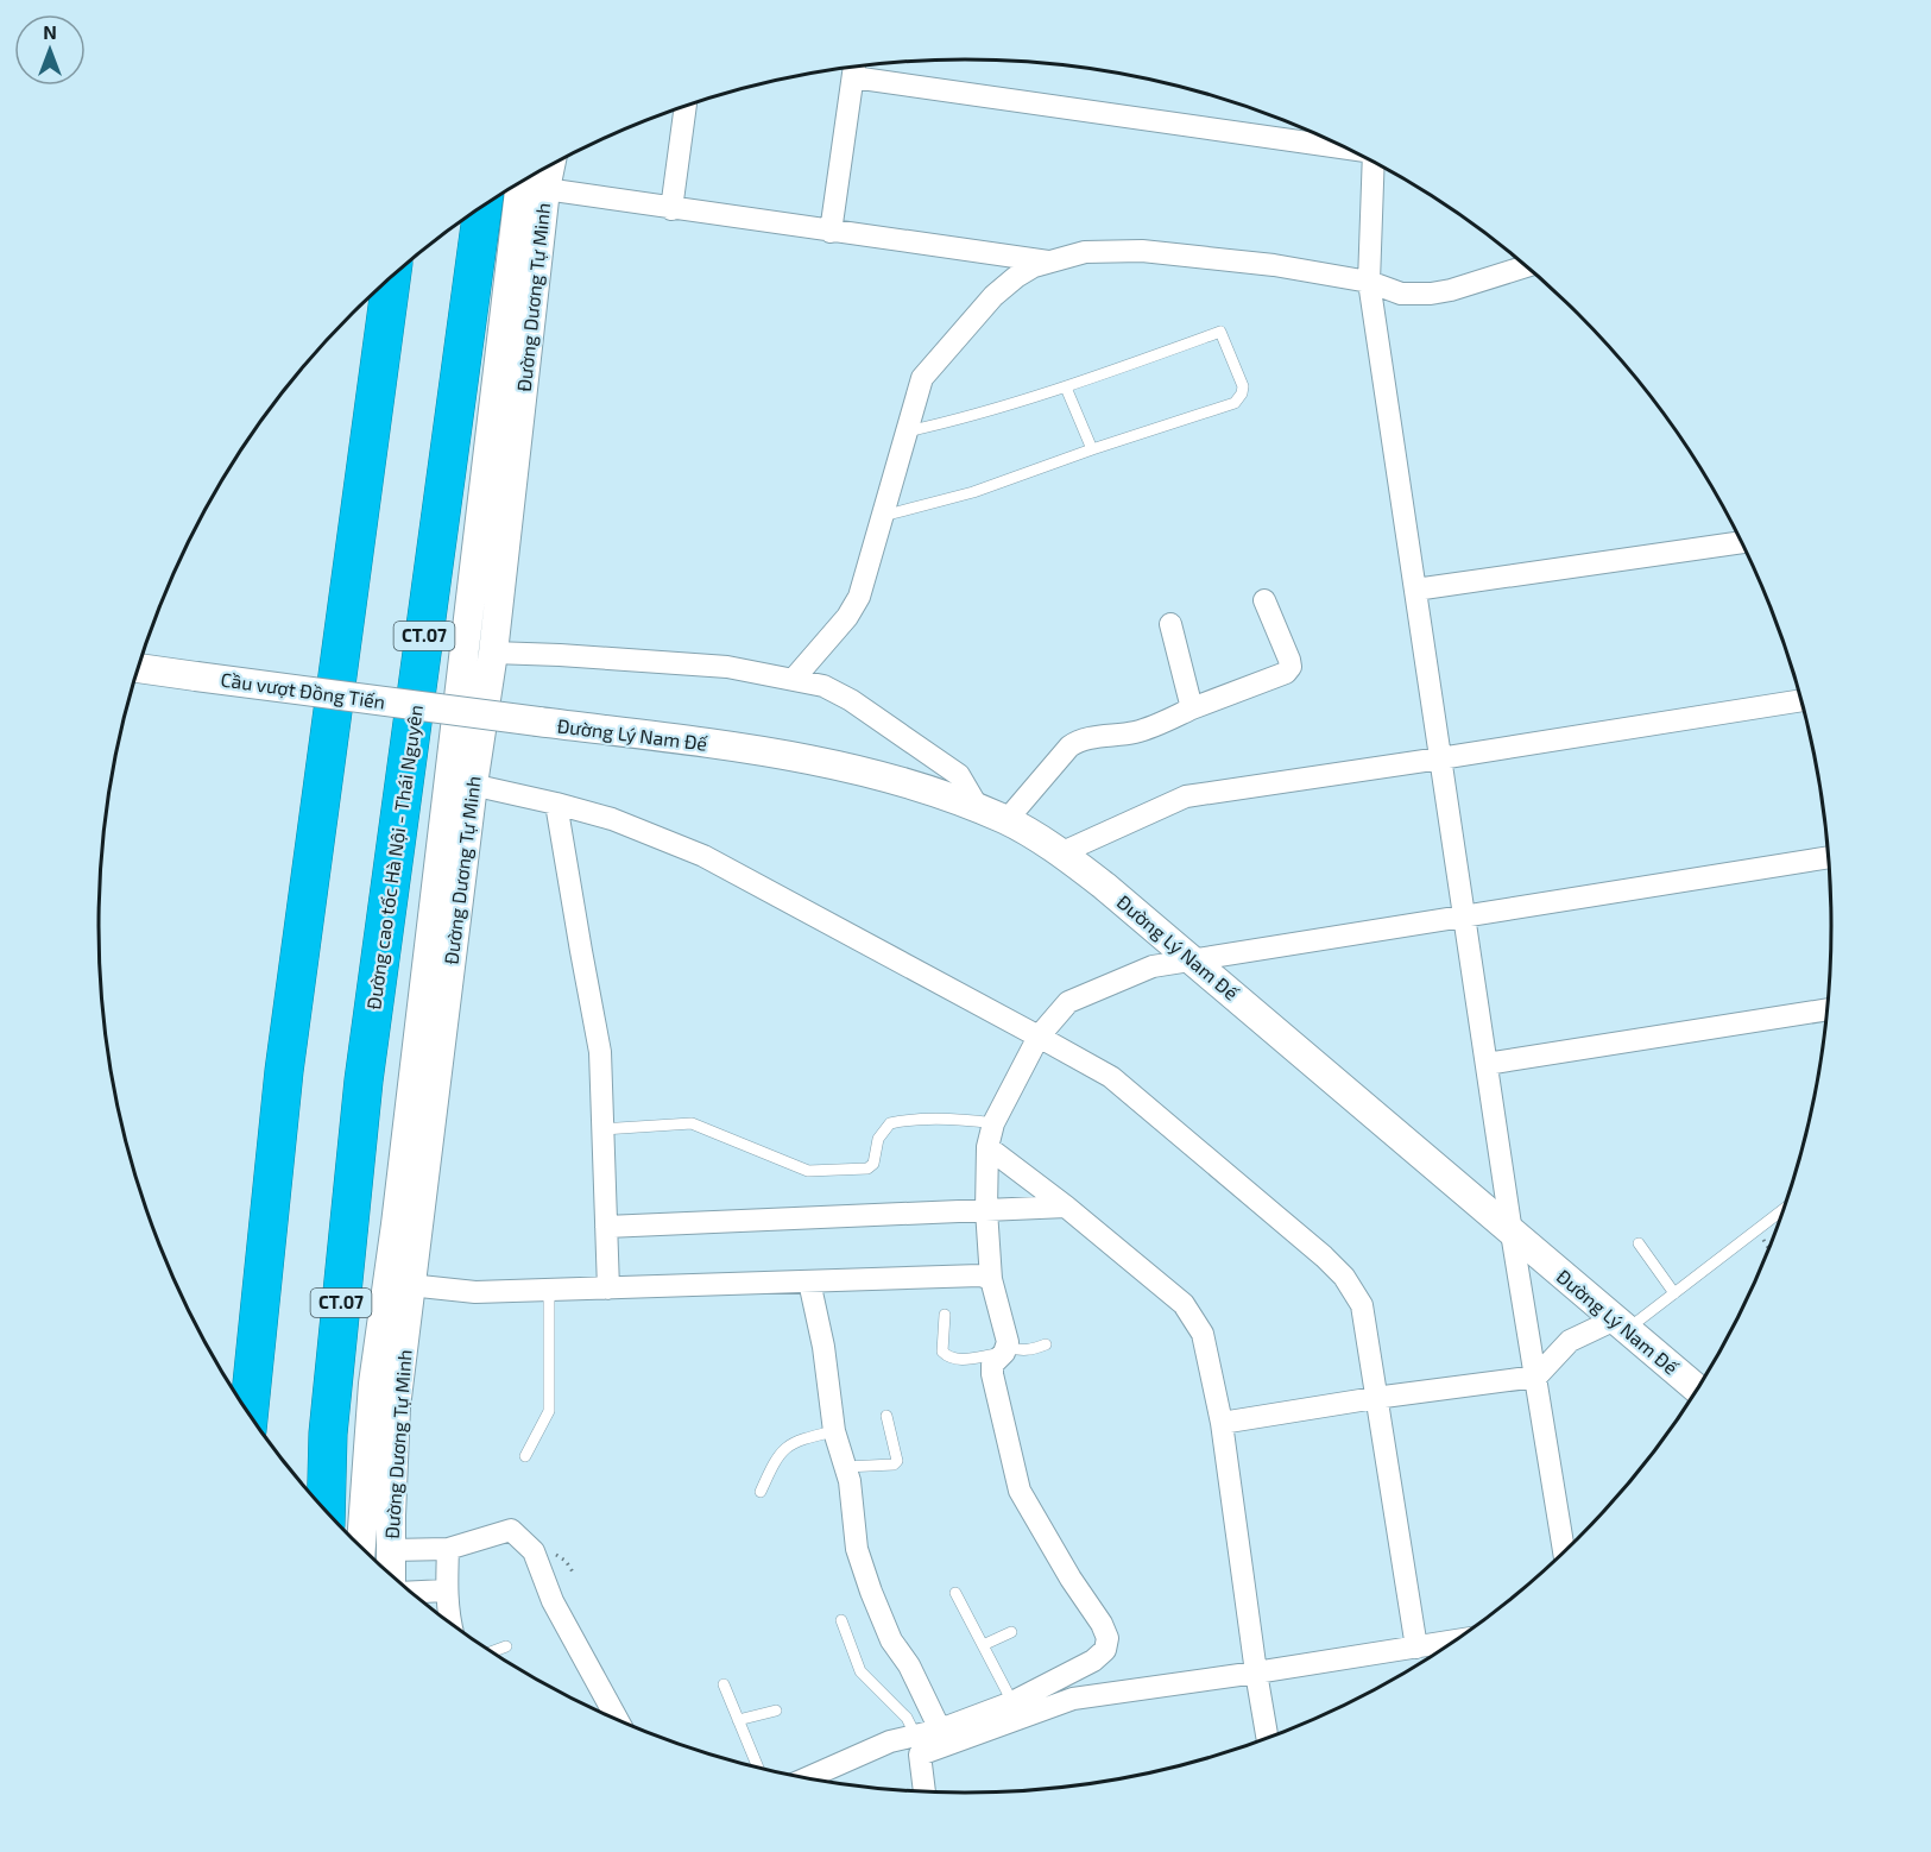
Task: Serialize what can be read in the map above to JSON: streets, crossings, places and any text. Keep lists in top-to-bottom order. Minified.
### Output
{"streets":{"highway":["CT.07","Đường cao tốc Hà Nội - Thái Nguyên"],"street":["Đường Dương Tự Minh","Cầu vượt Đồng Tiến","Đường Lý Nam Đế"]},"crossings":[["Cầu vượt Đồng Tiến","Đường Lý Nam Đế"]],"north":"top"}
